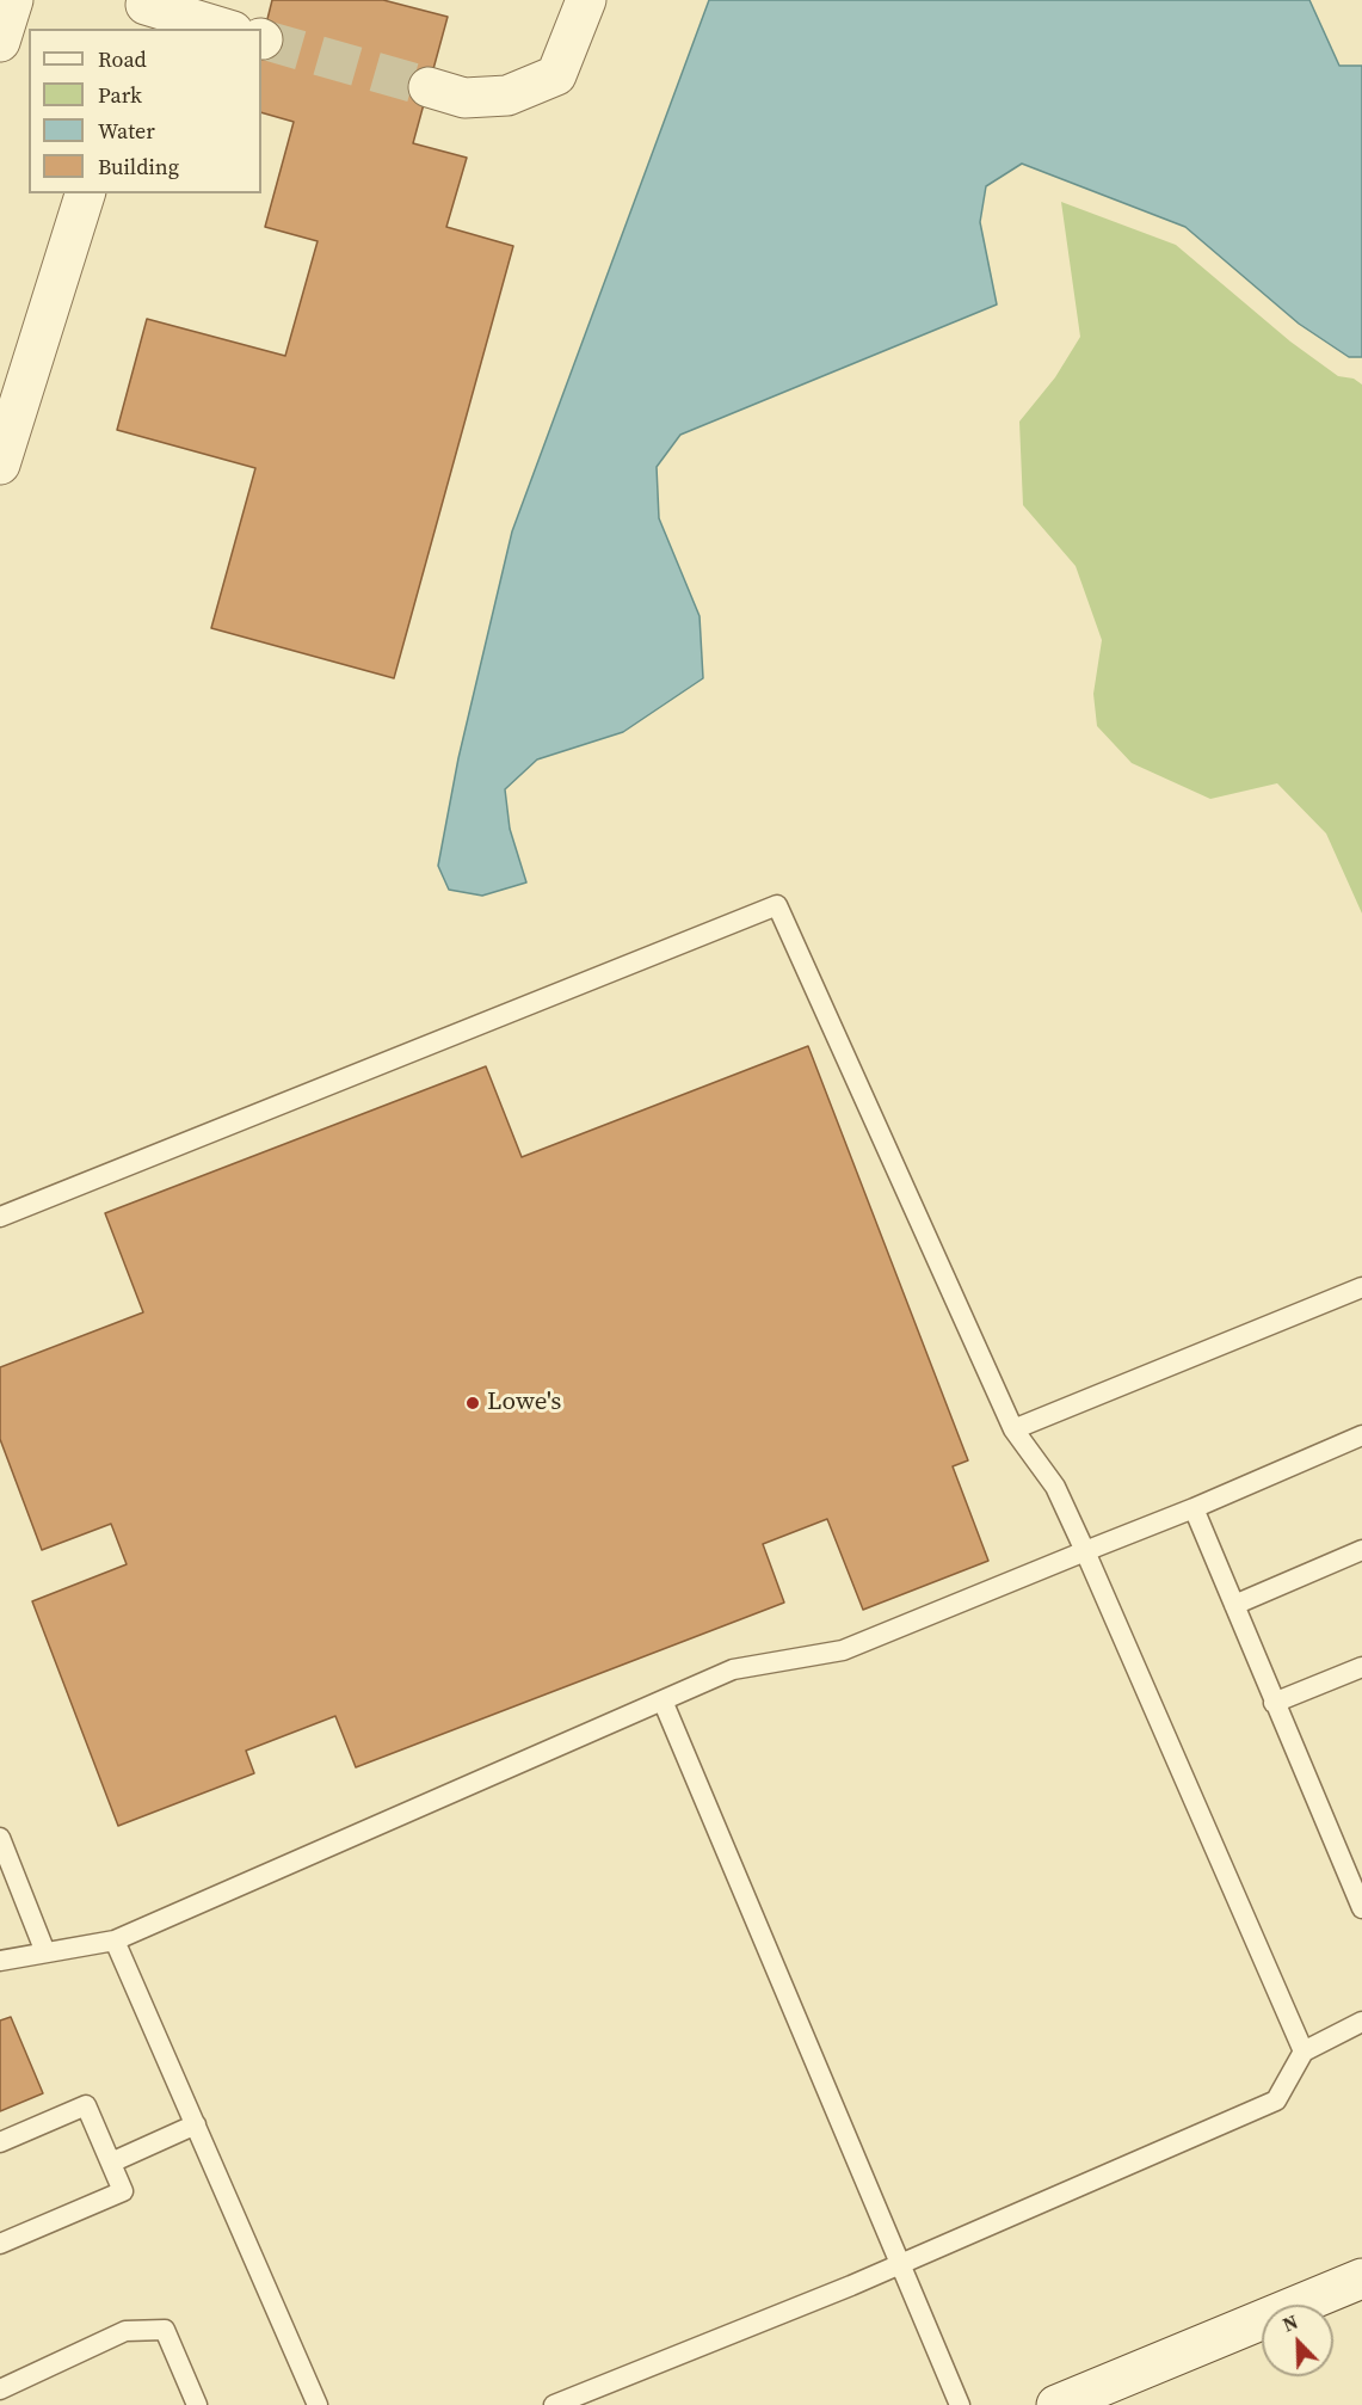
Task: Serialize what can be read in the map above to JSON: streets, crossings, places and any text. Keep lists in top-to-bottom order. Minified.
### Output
{"places":["Lowe's"],"legend":["Road","Park","Water","Building"],"north":"top left"}
